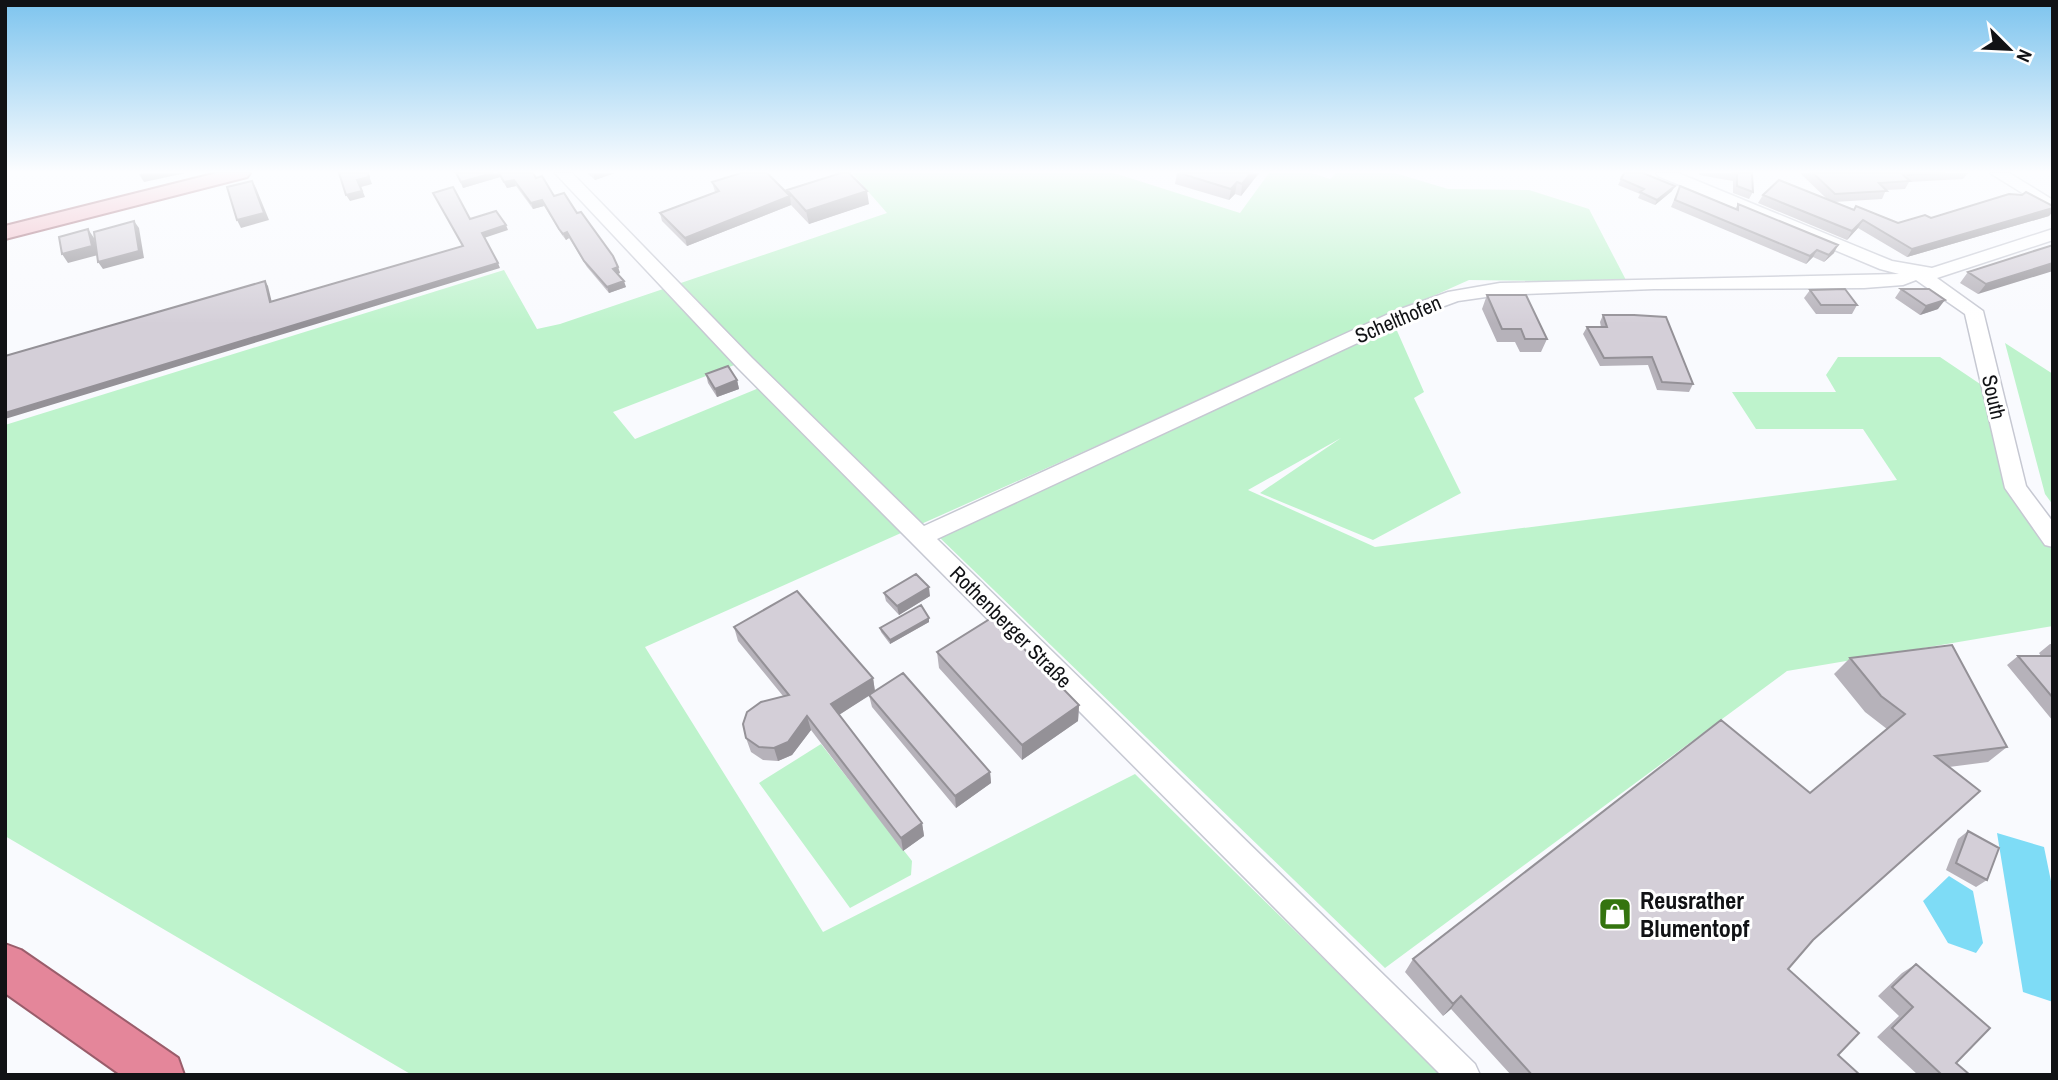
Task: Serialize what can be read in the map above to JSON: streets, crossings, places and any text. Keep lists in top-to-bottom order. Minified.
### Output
{"streets":{"street":["Schelthofen","South","Rothenberger Straße"]},"crossings":[["Schelthofen","South"],["Schelthofen","Rothenberger Straße"]],"places":{"shop":["Reusrather Blumentopf"]},"north":"bottom right"}
